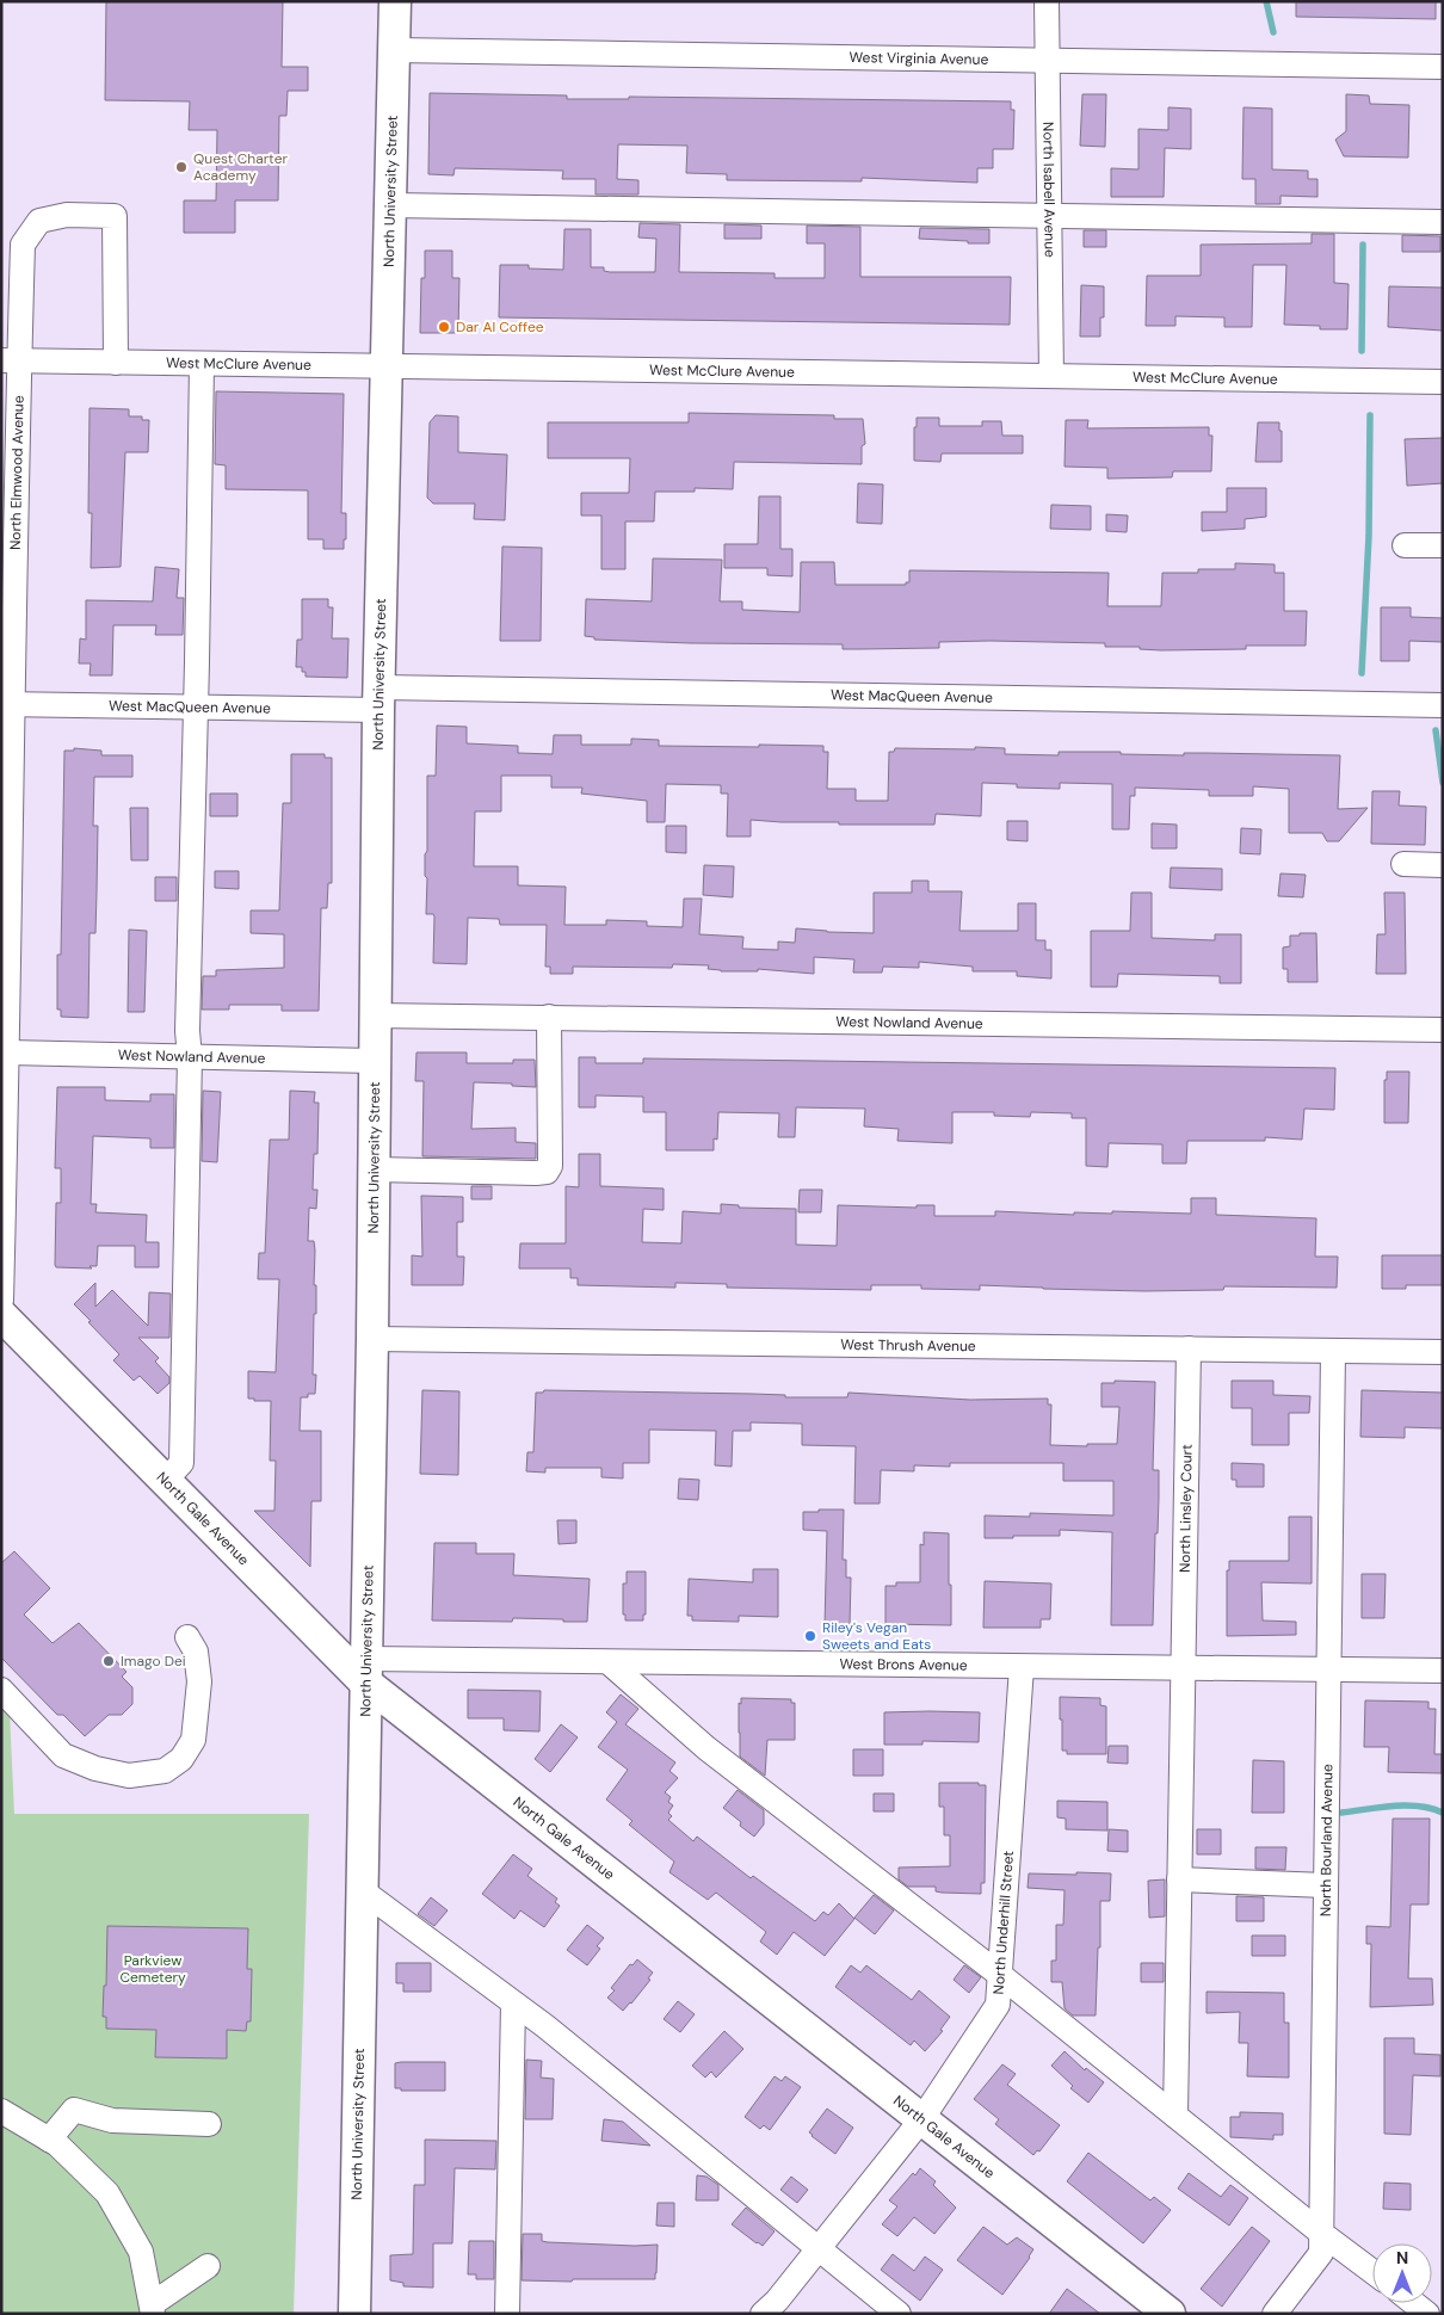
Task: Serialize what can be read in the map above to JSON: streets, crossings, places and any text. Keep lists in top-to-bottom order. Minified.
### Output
{"streets":{"main road":["North University Street","North Gale Avenue"],"street":["West Virginia Avenue","North Isabell Avenue","West McClure Avenue","North Elmwood Avenue","West MacQueen Avenue","West Nowland Avenue","West Thrush Avenue","North Linsley Court","West Brons Avenue","North Bourland Avenue","North Underhill Street"]},"crossings":[["West Virginia Avenue","North Isabell Avenue"],["West Virginia Avenue","North University Street"],["North Isabell Avenue","West McClure Avenue"],["North University Street","West McClure Avenue"],["North University Street","West MacQueen Avenue"],["North University Street","West Nowland Avenue"],["North University Street","West Thrush Avenue"],["North University Street","North Gale Avenue"],["North University Street","West Brons Avenue"],["West McClure Avenue","North Elmwood Avenue"],["North Elmwood Avenue","West MacQueen Avenue"],["North Elmwood Avenue","West Nowland Avenue"],["West Thrush Avenue","North Linsley Court"],["West Thrush Avenue","North Bourland Avenue"],["North Linsley Court","West Brons Avenue"],["North Gale Avenue","West Brons Avenue"],["North Gale Avenue","North Underhill Street"],["West Brons Avenue","North Bourland Avenue"],["West Brons Avenue","North Underhill Street"]],"parks":["Parkview Cemetery"],"places":["Quest Charter Academy","Dar Al Coffee","Riley's Vegan Sweets and Eats","Imago Dei"],"north":"top"}
